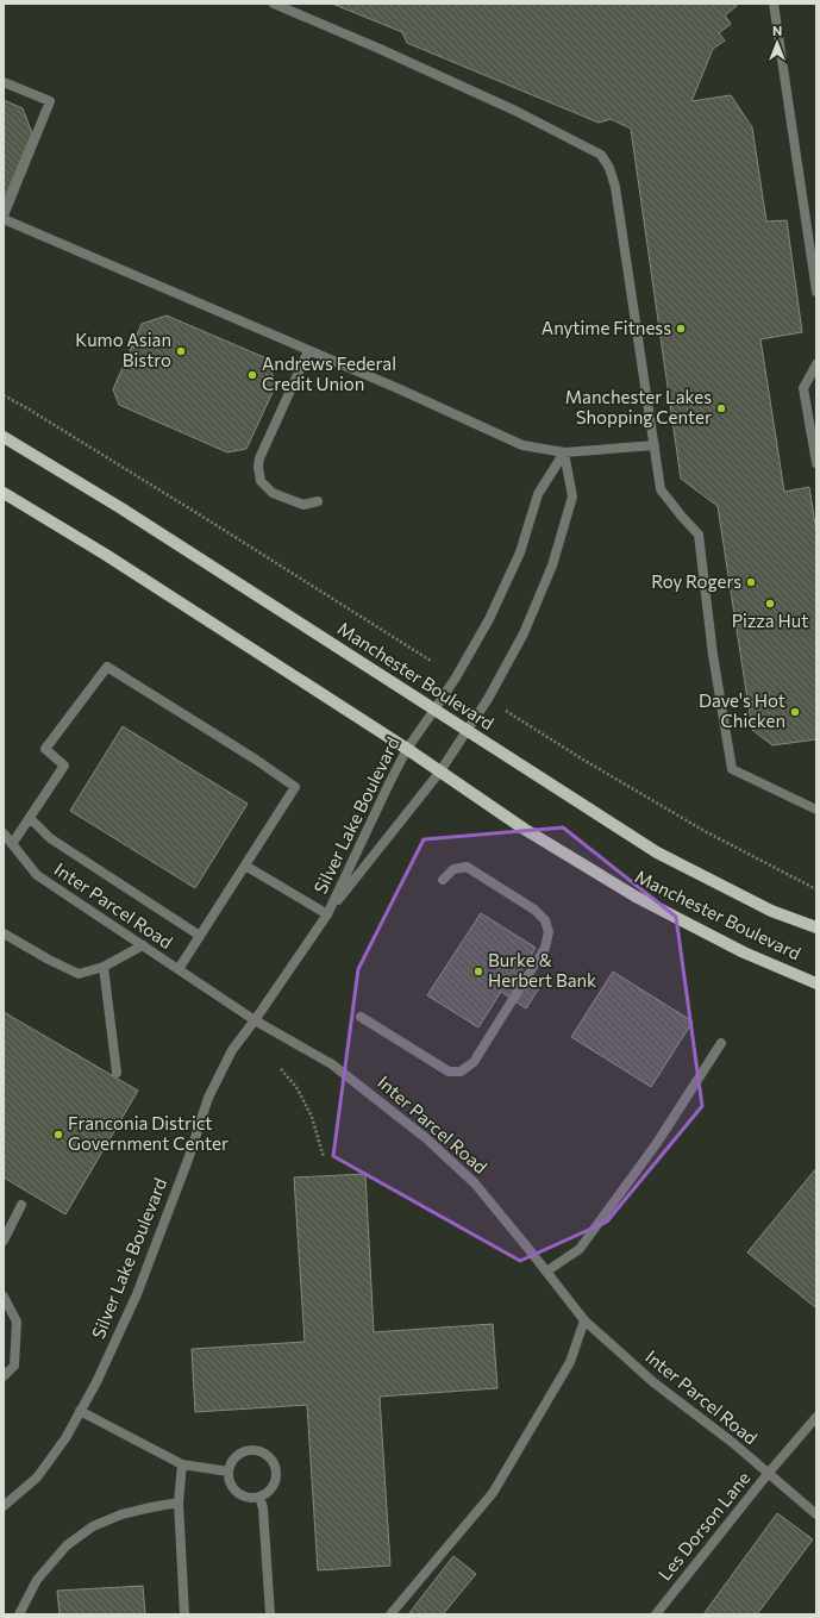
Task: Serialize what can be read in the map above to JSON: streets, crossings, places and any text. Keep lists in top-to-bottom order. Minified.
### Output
{"streets":{"main road":["Manchester Boulevard"],"street":["Silver Lake Boulevard","Inter Parcel Road","Les Dorson Lane"]},"crossings":[["Manchester Boulevard","Silver Lake Boulevard"],["Silver Lake Boulevard","Inter Parcel Road"],["Inter Parcel Road","Les Dorson Lane"]],"places":["Anytime Fitness","Kumo Asian Bistro","Andrews Federal Credit Union","Manchester Lakes Shopping Center","Roy Rogers","Pizza Hut","Dave's Hot Chicken","Burke & Herbert Bank","Franconia District Government Center"],"north":"top"}
